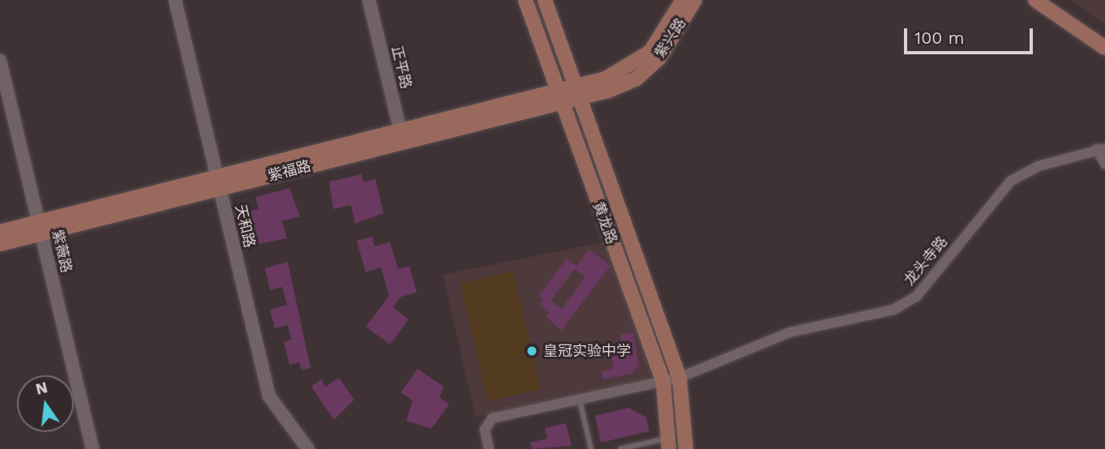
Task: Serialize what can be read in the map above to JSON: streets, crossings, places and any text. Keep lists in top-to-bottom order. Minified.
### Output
{"streets":{"main road":["紫兴路","紫福路","黄龙路"],"street":["正平路","天和路","紫薇路","龙头寺路"]},"crossings":[["紫兴路","紫福路"],["紫兴路","黄龙路"],["正平路","紫福路"],["紫福路","黄龙路"],["紫福路","天和路"],["紫福路","紫薇路"],["黄龙路","龙头寺路"]],"places":["皇冠实验中学"],"scale_bar":"100 m","north":"top"}
